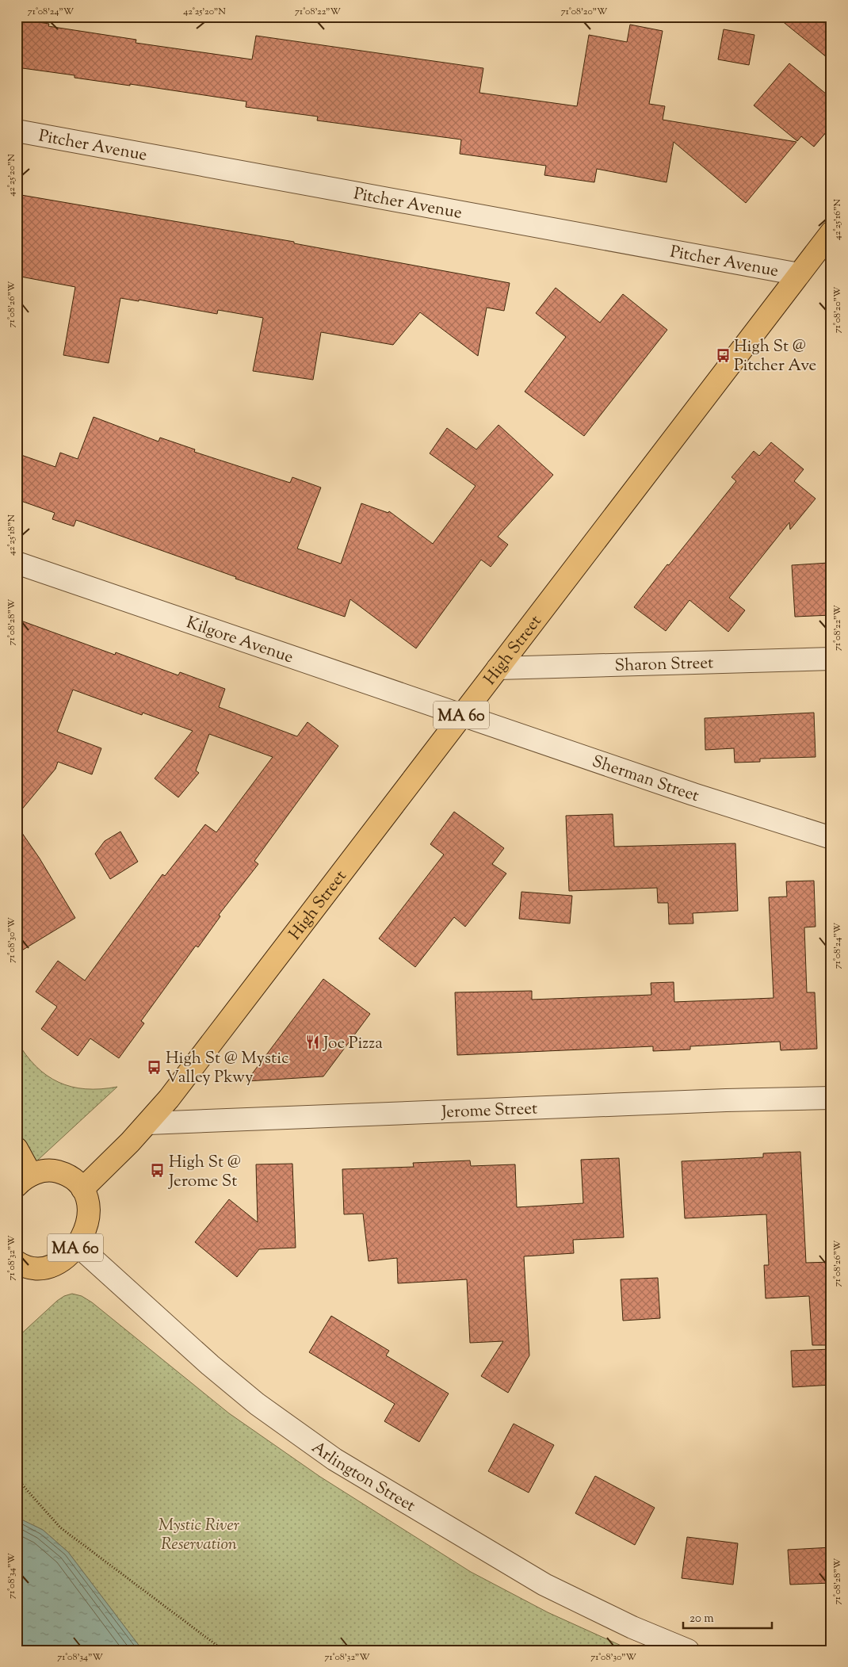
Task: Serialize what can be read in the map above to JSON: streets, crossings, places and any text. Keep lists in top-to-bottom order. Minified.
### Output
{"streets":{"main road":["High Street","MA 60"],"street":["Pitcher Avenue","Kilgore Avenue","Sharon Street","Sherman Street","Jerome Street","Arlington Street"]},"crossings":[["Pitcher Avenue","High Street"],["Kilgore Avenue","High Street"],["Kilgore Avenue","Sherman Street"],["High Street","Sharon Street"],["High Street","MA 60"],["High Street","Sherman Street"],["High Street","Jerome Street"],["MA 60","Arlington Street"]],"parks":["Mystic River Reservation"],"places":{"bus stop":["High St @ Pitcher Ave","High St @ Mystic Valley Pkwy","High St @ Jerome St"],"restaurant":["Joe Pizza"]},"scale_bar":"20 m","coordinates":["71°08'24\"W","42°25'20\"N","71°08'22\"W","71°08'20\"W","42°25'16\"N","71°08'26\"W","42°25'18\"N","71°08'28\"W","71°08'30\"W","71°08'32\"W","71°08'34\"W"]}
